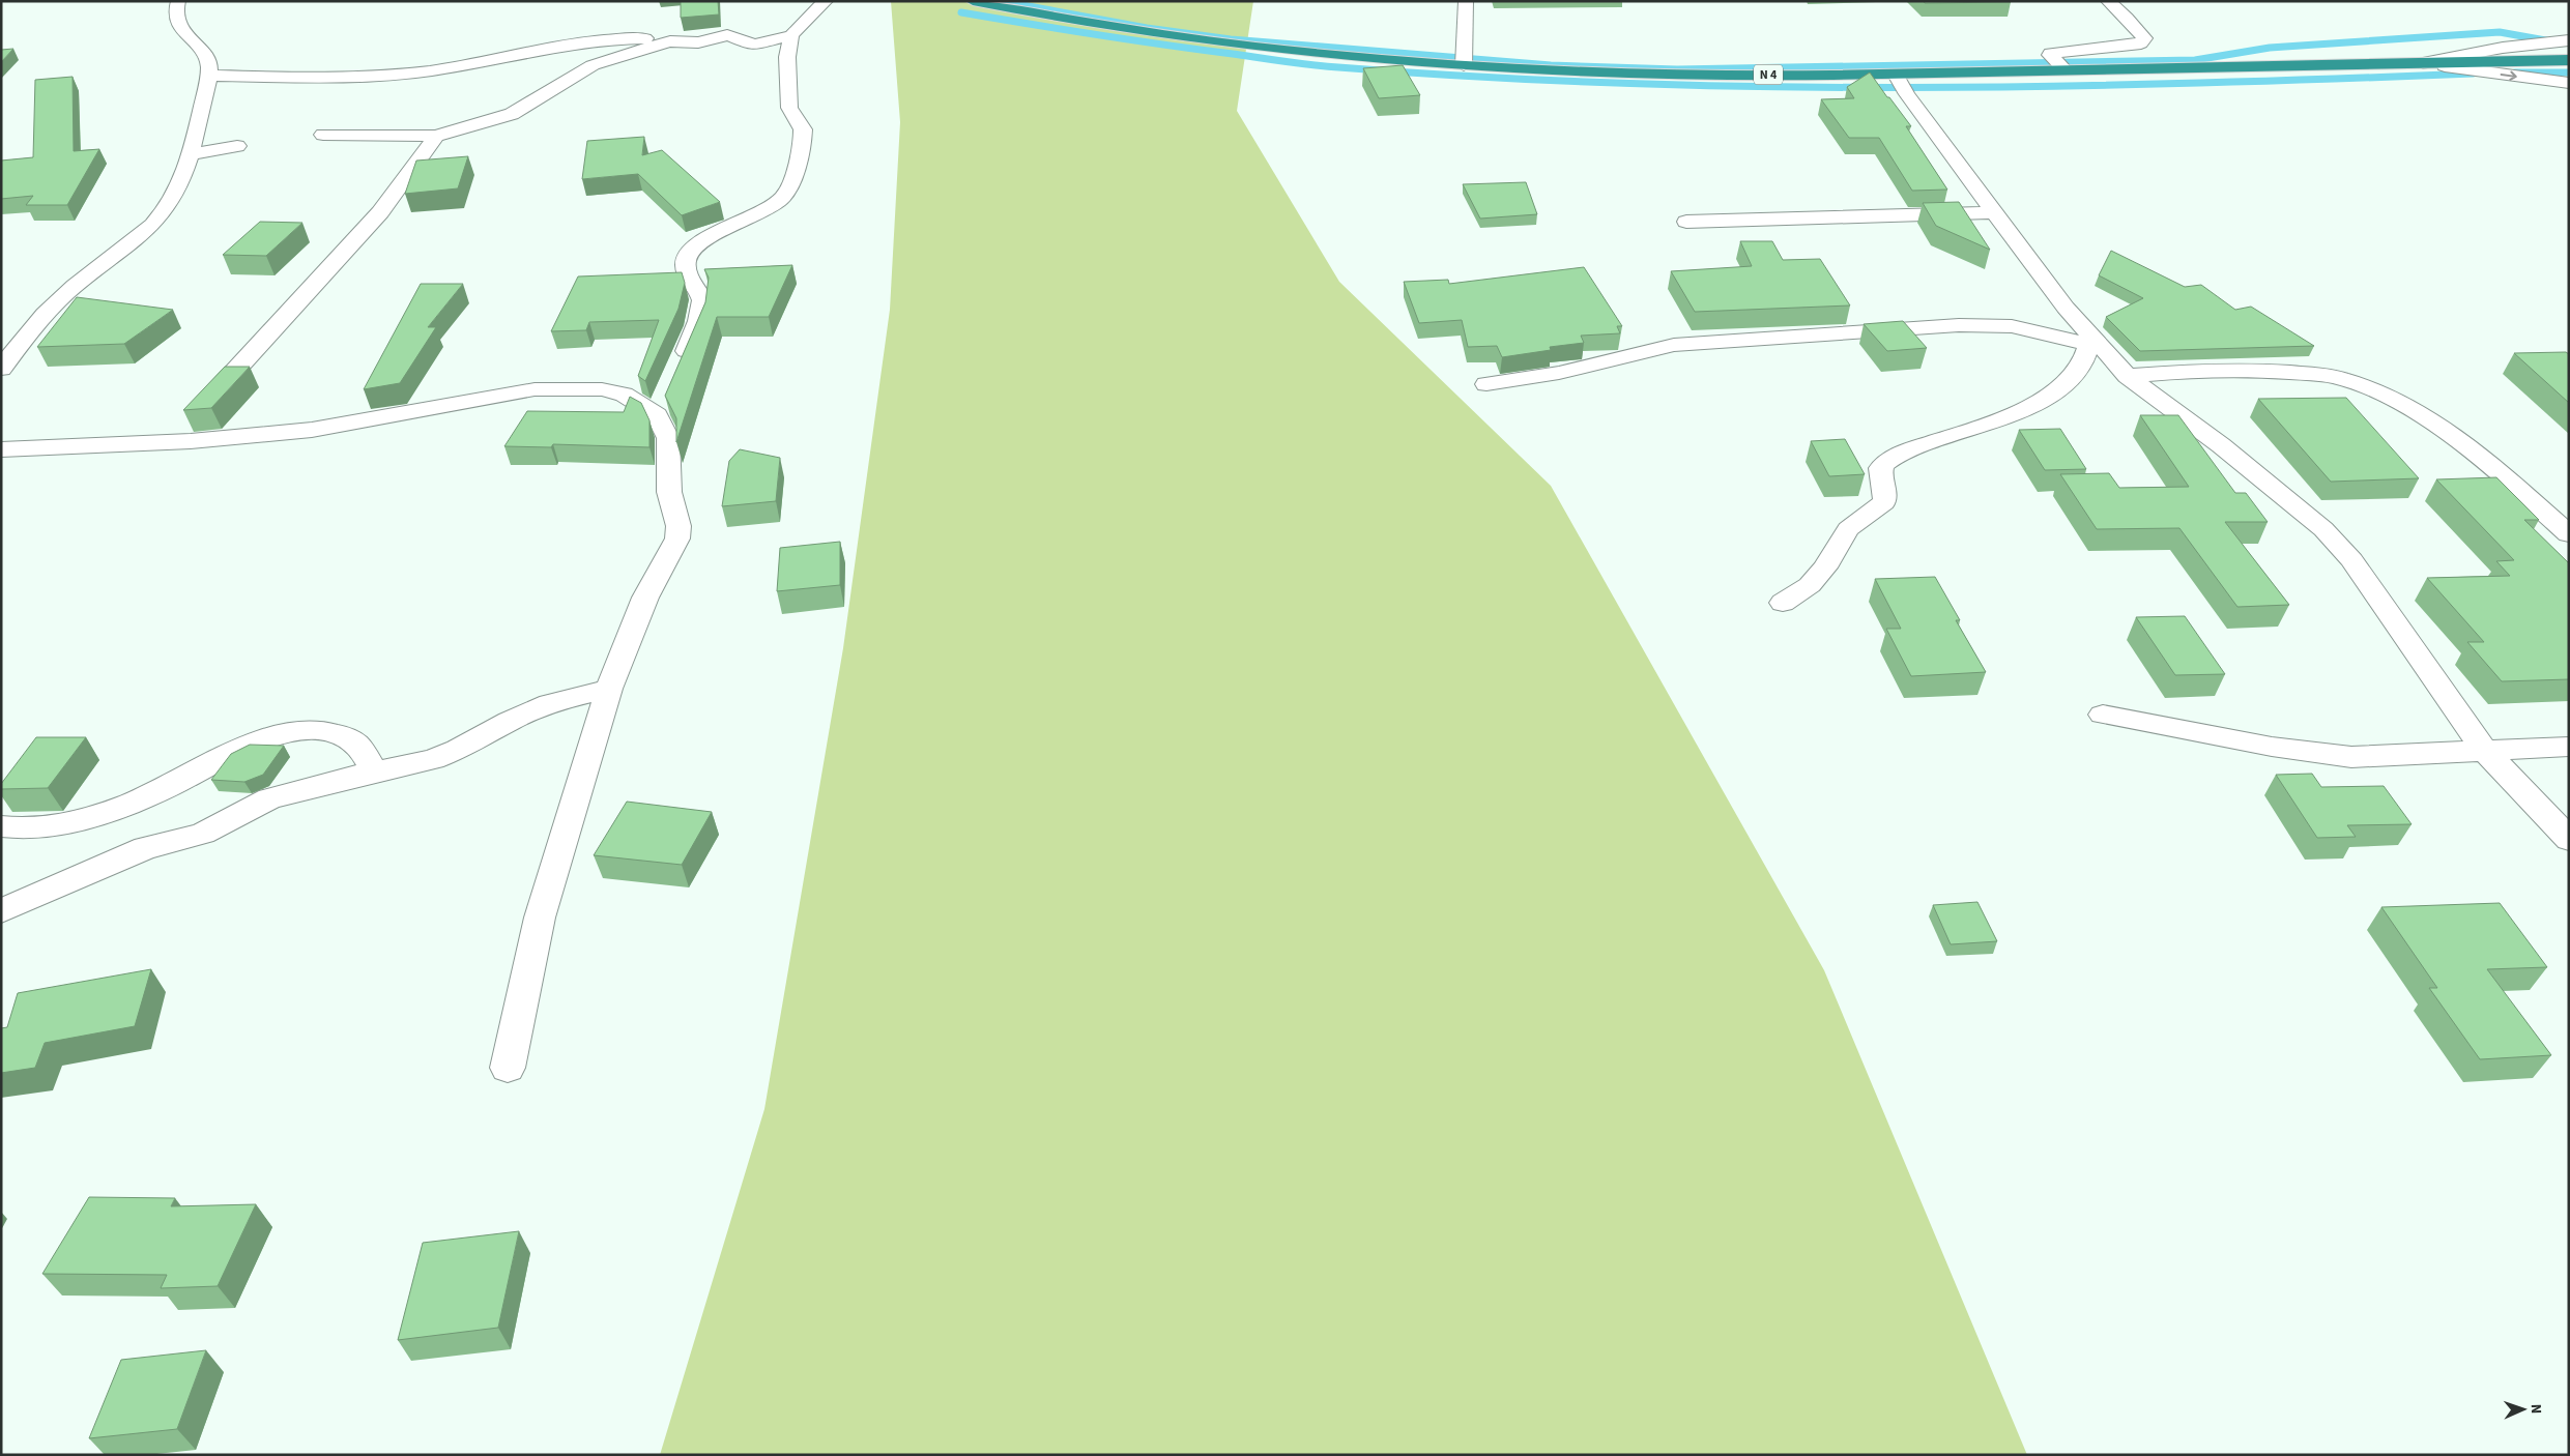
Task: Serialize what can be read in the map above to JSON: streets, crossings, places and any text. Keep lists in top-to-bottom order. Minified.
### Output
{"streets":{"highway":["N 4"]},"north":"right"}
